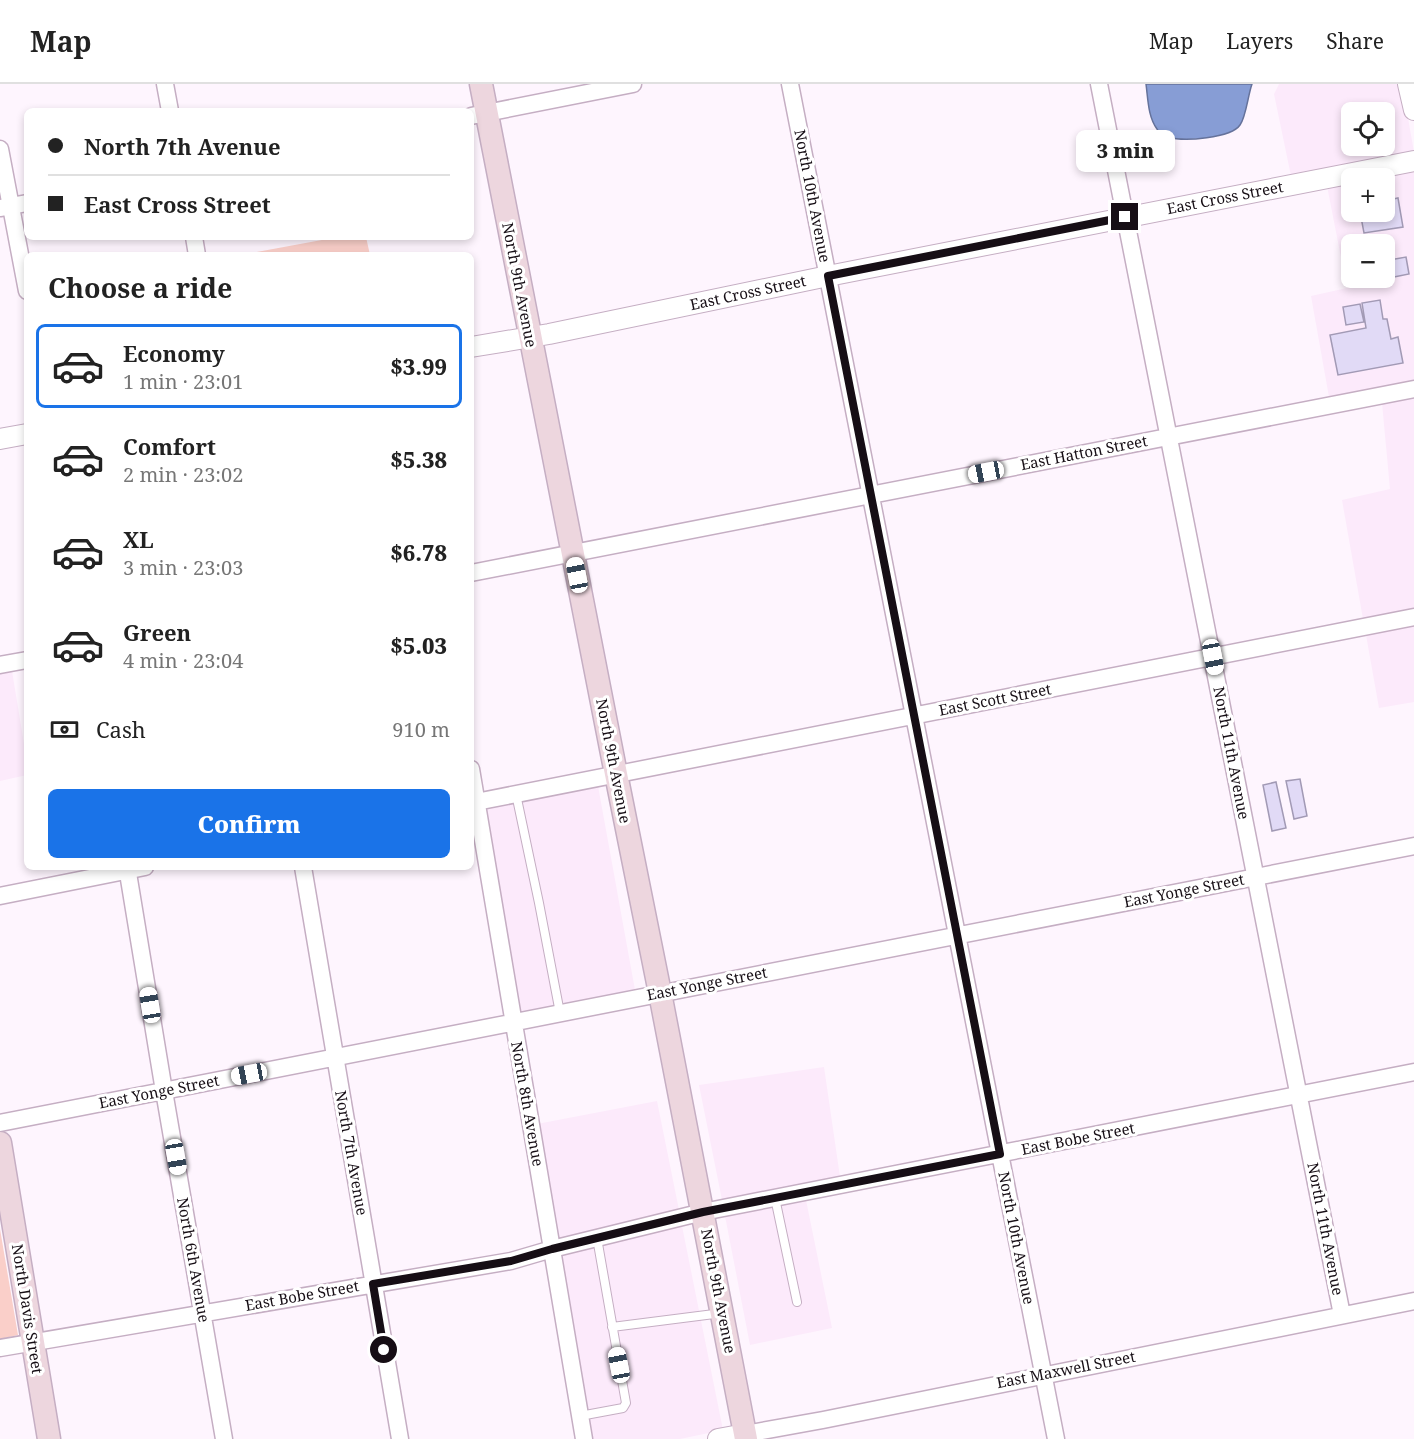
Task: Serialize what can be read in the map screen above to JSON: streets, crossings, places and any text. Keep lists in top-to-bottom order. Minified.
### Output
{"streets":{"main road":["North 9th Avenue","North Davis Street"],"street":["North 10th Avenue","East Cross Street","East Hatton Street","East Scott Street","North 11th Avenue","East Yonge Street","North 8th Avenue","East Bobe Street","North 7th Avenue","North 6th Avenue","East Maxwell Street"]},"crossings":[["North 10th Avenue","East Cross Street"],["North 10th Avenue","East Hatton Street"],["North 10th Avenue","East Scott Street"],["North 10th Avenue","East Yonge Street"],["North 10th Avenue","East Bobe Street"],["North 10th Avenue","East Maxwell Street"],["East Cross Street","North 9th Avenue"],["East Cross Street","North 11th Avenue"],["North 9th Avenue","East Hatton Street"],["North 9th Avenue","East Scott Street"],["North 9th Avenue","East Yonge Street"],["North 9th Avenue","East Bobe Street"],["North 9th Avenue","East Maxwell Street"],["East Hatton Street","North 11th Avenue"],["East Scott Street","North 11th Avenue"],["East Scott Street","North 8th Avenue"],["North 11th Avenue","East Yonge Street"],["North 11th Avenue","East Bobe Street"],["North 11th Avenue","East Maxwell Street"],["East Yonge Street","North 8th Avenue"],["East Yonge Street","North 7th Avenue"],["East Yonge Street","North 6th Avenue"],["North 8th Avenue","East Bobe Street"],["East Bobe Street","North 7th Avenue"],["East Bobe Street","North 6th Avenue"],["East Bobe Street","North Davis Street"]],"page":{"header":"Map","nav":["Map","Layers","Share"],"map_buttons":["+","−"],"banner":["North 7th Avenue","East Cross Street"],"bubble":"3 min","heading":"Choose a ride","list":[{"name":"Economy","note":"1 min · 23:01","value":"$3.99"},{"name":"Comfort","note":"2 min · 23:02","value":"$5.38"},{"name":"XL","note":"3 min · 23:03","value":"$6.78"},{"name":"Green","note":"4 min · 23:04","value":"$5.03"}],"pay":["Cash","910 m"],"buttons":"Confirm"}}
